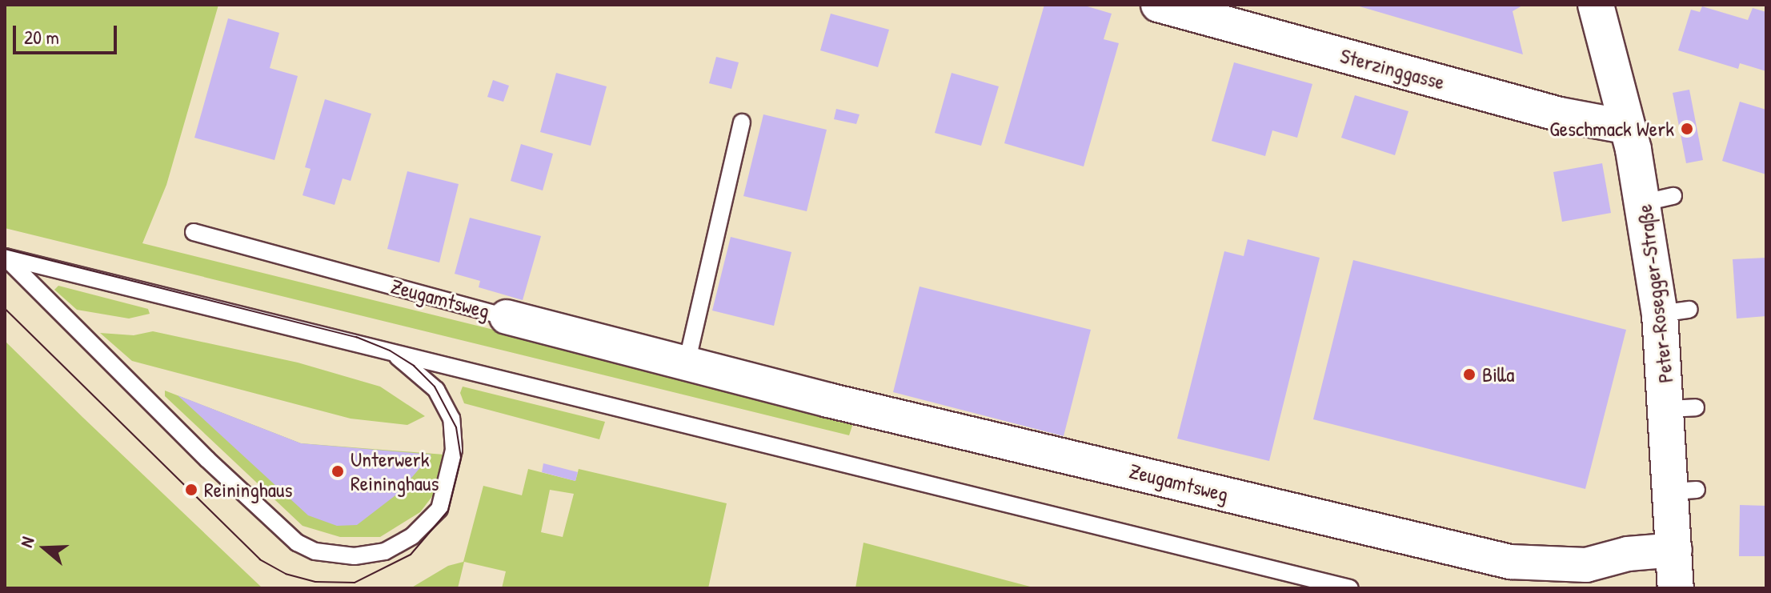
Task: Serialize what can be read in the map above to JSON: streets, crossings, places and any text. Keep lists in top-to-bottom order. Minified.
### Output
{"streets":{"main road":["Peter-Rosegger-Straße"],"street":["Sterzinggasse","Zeugamtsweg"]},"crossings":[["Sterzinggasse","Peter-Rosegger-Straße"],["Peter-Rosegger-Straße","Zeugamtsweg"]],"places":["Geschmack Werk","Billa","Unterwerk Reininghaus","Reininghaus"],"scale_bar":"20 m","north":"left"}
